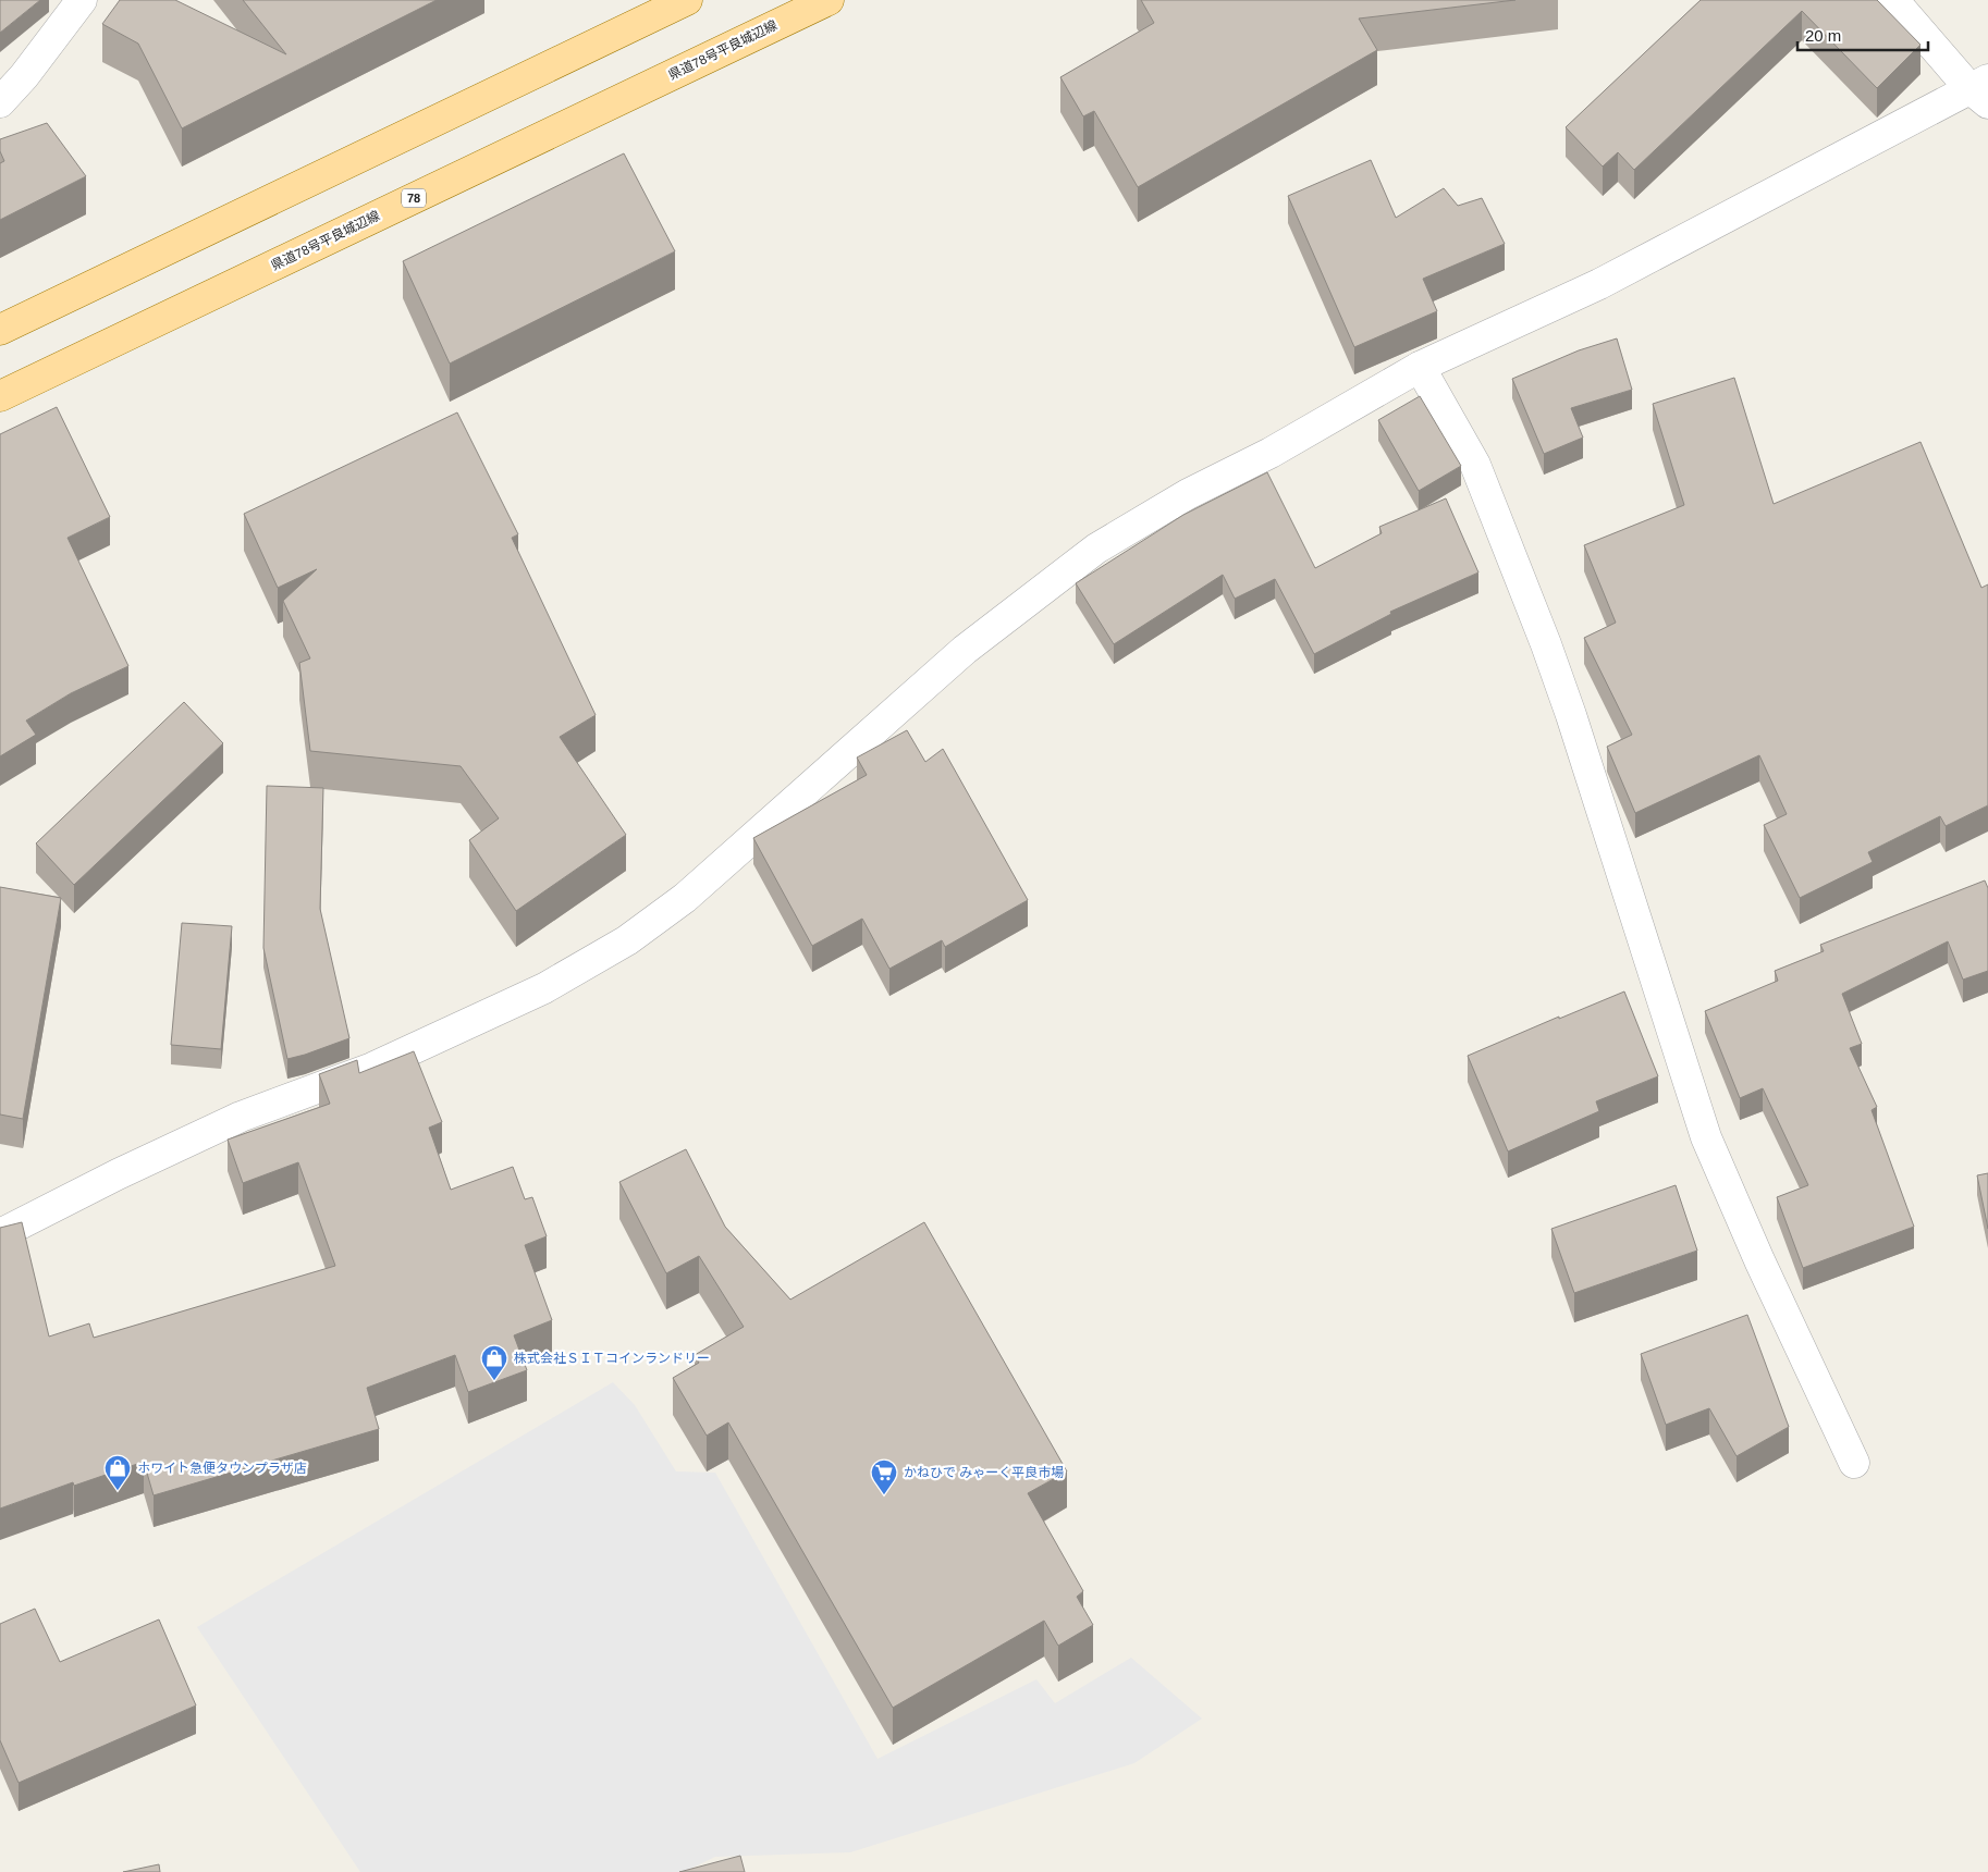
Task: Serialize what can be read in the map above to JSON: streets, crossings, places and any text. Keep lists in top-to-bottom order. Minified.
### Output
{"streets":{"main road":["県道78号平良城辺線","78"]},"places":{"shop":["株式会社ＳＩＴコインランドリー","ホワイト急便タウンプラザ店"],"supermarket":["かねひで みゃーく平良市場"]},"scale_bar":"20 m"}
